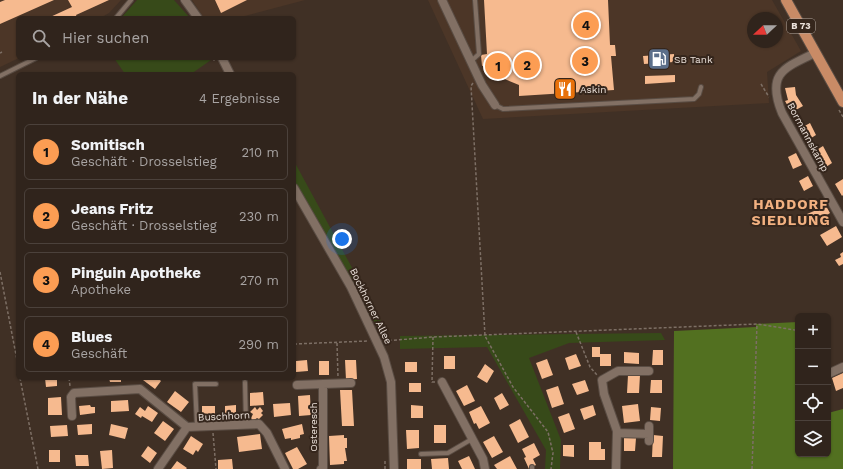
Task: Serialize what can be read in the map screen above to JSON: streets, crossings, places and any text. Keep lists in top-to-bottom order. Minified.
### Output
{"streets":{"main road":["B 73"],"street":["Bormannskamp","Bockhorner Allee","Buschhorn","Osteresch"]},"crossings":[["B 73","Bormannskamp"]],"districts":["HADDORF SIEDLUNG"],"places":{"fuel station":["SB Tank"],"restaurant":["Askin"]},"north":"left","page":{"pins":["4","3","2","1"],"search":"Hier suchen","heading":["In der Nähe","4 Ergebnisse"],"list":[{"mark":"1","name":"Somitisch","note":"Geschäft · Drosselstieg","value":"210 m"},{"mark":"2","name":"Jeans Fritz","note":"Geschäft · Drosselstieg","value":"230 m"},{"mark":"3","name":"Pinguin Apotheke","note":"Apotheke","value":"270 m"},{"mark":"4","name":"Blues","note":"Geschäft","value":"290 m"}],"map_buttons":["+","−"]}}
